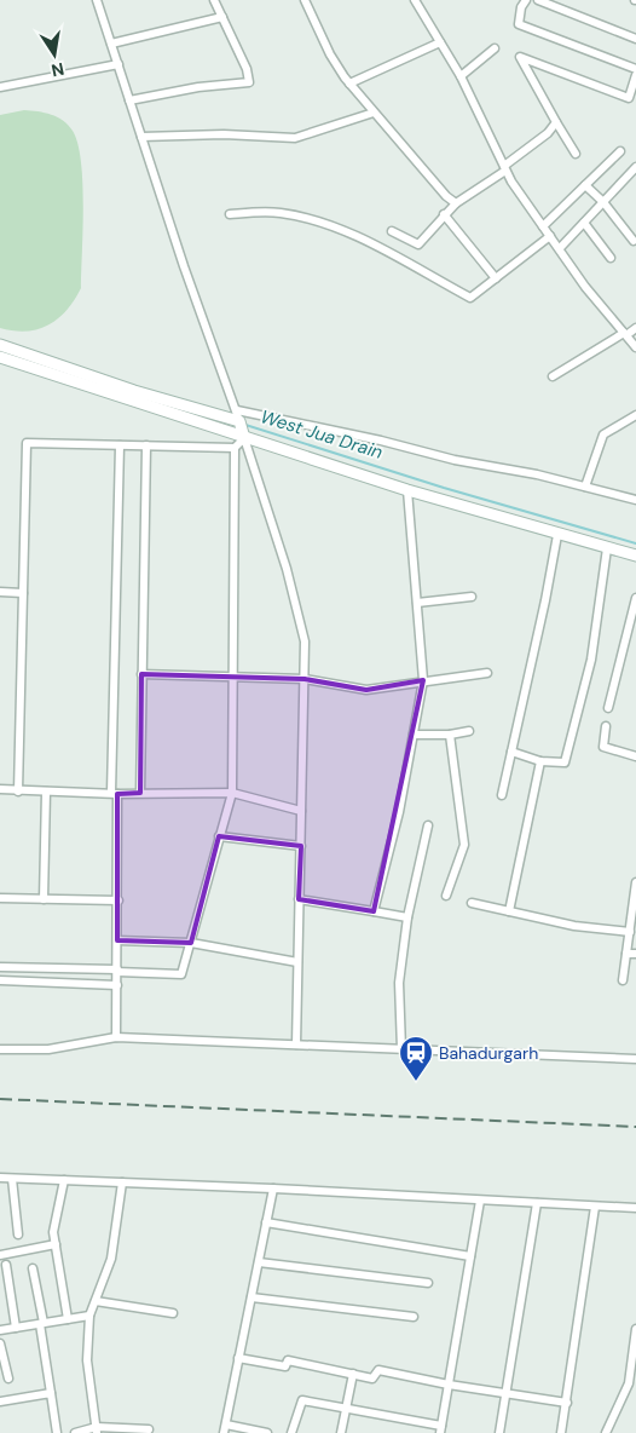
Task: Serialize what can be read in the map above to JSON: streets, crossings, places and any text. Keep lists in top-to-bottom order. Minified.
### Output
{"water":["West Jua Drain"],"places":{"station":["Bahadurgarh"]},"north":"bottom"}
